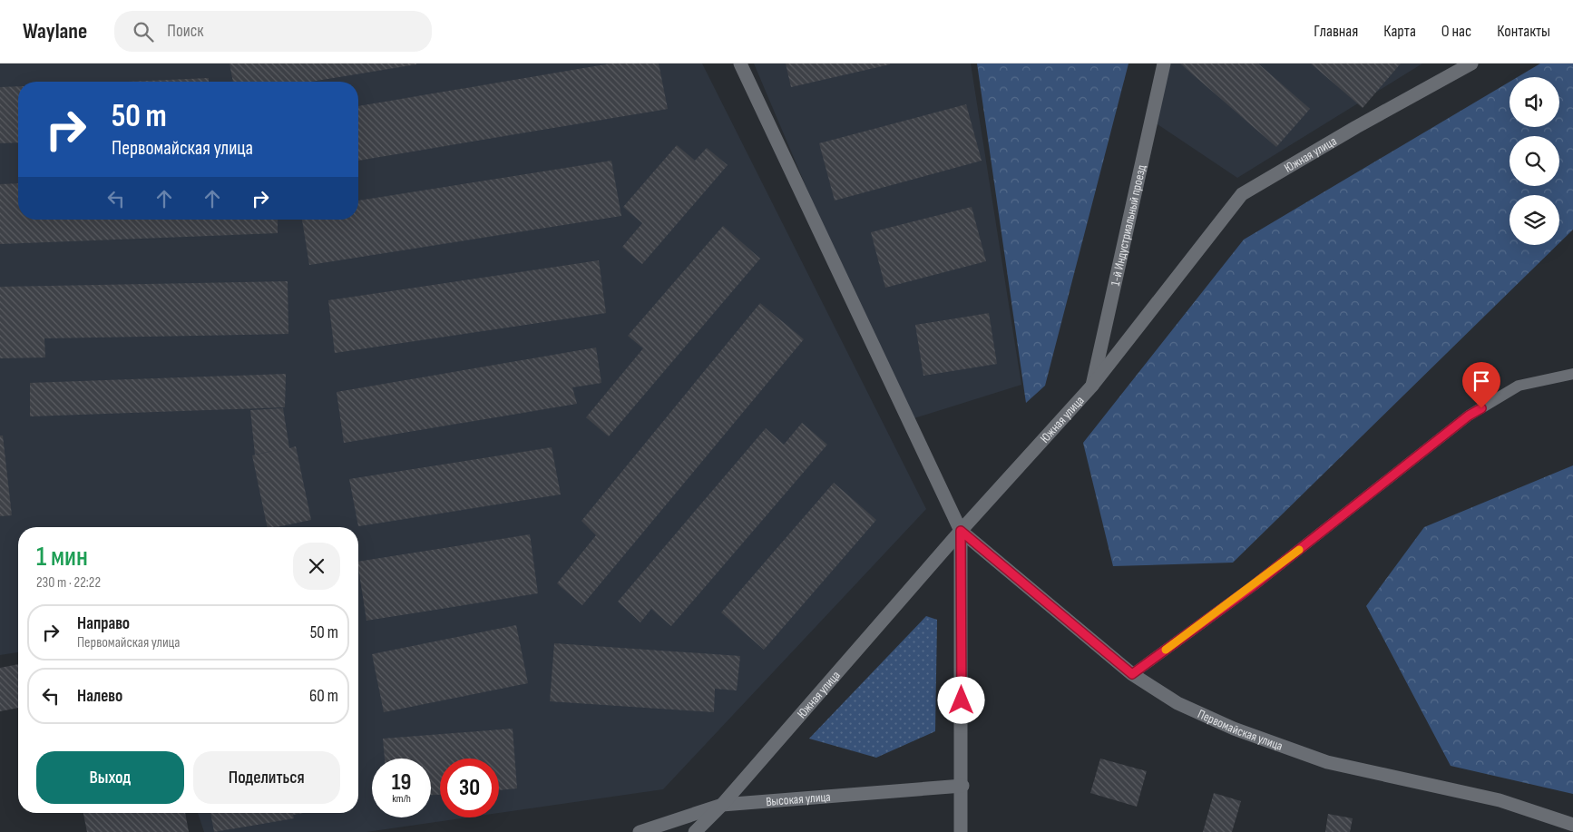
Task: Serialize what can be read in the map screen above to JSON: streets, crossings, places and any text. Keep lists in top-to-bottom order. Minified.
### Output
{"streets":{"street":["Южная улица","1-й Индустриальный проезд","Первомайская улица","Высокая улица"]},"crossings":[["Южная улица","1-й Индустриальный проезд"],["Южная улица","Первомайская улица"],["Южная улица","Высокая улица"]],"page":{"header":"Waylane","search":"Поиск","nav":["Главная","Карта","О нас","Контакты"],"turn":["50 m","Первомайская улица"],"heading":["1 мин","230 m · 22:22"],"list":[{"name":"Направо","note":"Первомайская улица","value":"50 m"},{"name":"Налево","value":"60 m"}],"buttons":["Выход","Поделиться"],"speed":"19 km/h","limit":"30"}}
